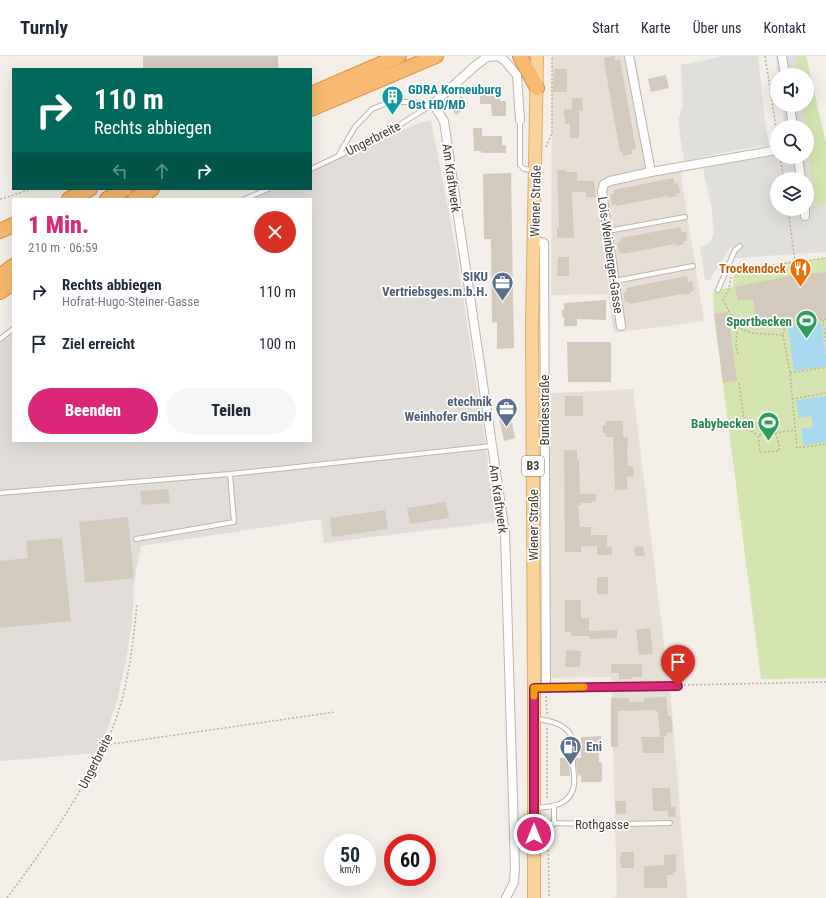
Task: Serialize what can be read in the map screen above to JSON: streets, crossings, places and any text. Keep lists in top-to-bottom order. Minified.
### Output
{"streets":{"main road":["Wiener Straße","B3"],"street":["Am Kraftwerk","Lois-Weinberger-Gasse"],"lane":["Ungerbreite","Rothgasse"]},"crossings":[["Ungerbreite","Am Kraftwerk"],["Wiener Straße","Rothgasse"]],"places":{"building":["GDRA Korneuburg Ost HD/MD"],"restaurant":["Trockendock"],"office":["SIKU Vertriebsges.m.b.H.","etechnik Weinhofer GmbH"],"sports":["Sportbecken","Babybecken"],"fuel station":["Eni"]},"page":{"header":"Turnly","nav":["Start","Karte","Über uns","Kontakt"],"turn":["110 m","Rechts abbiegen"],"heading":["1 Min.","210 m · 06:59"],"list":[{"name":"Rechts abbiegen","note":"Hofrat-Hugo-Steiner-Gasse","value":"110 m"},{"name":"Ziel erreicht","value":"100 m"}],"buttons":["Beenden","Teilen"],"speed":"50 km/h","limit":"60"}}
